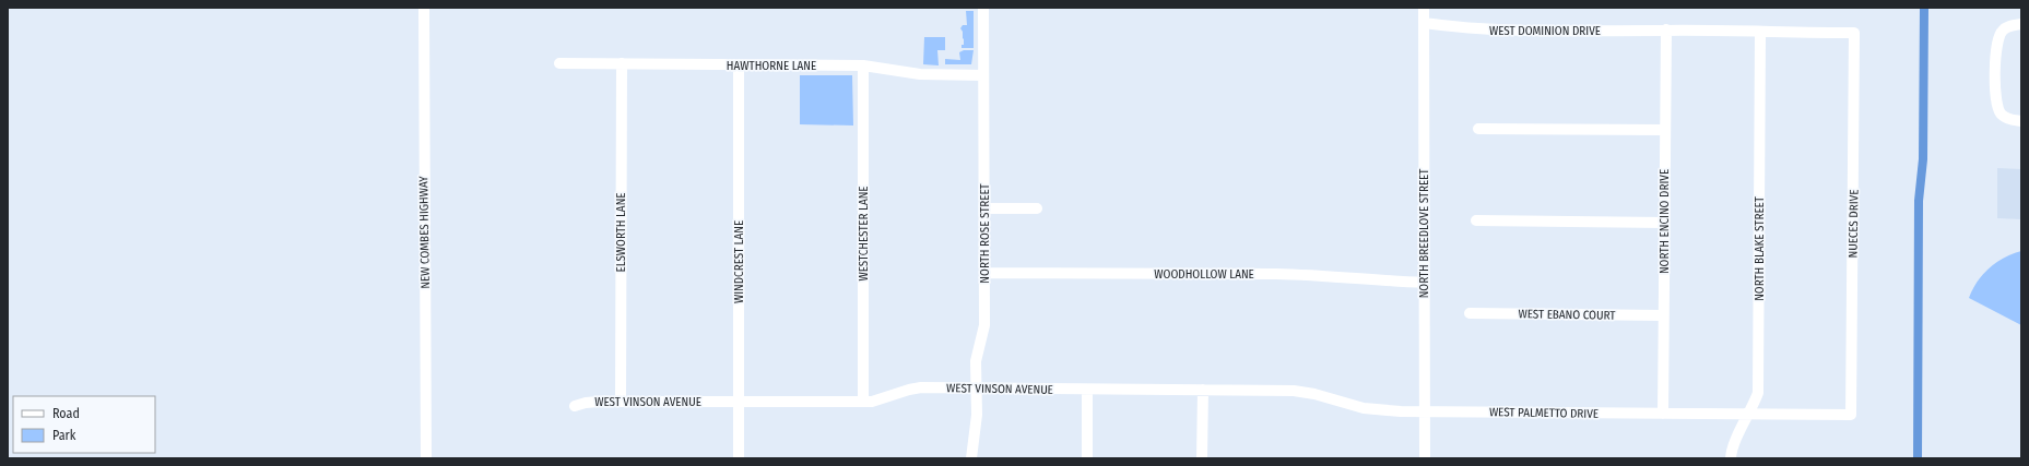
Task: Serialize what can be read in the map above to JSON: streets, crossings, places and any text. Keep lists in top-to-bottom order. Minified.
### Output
{"streets":{"street":["WEST DOMINION DRIVE","HAWTHORNE LANE","NORTH ENCINO DRIVE","NUECES DRIVE","NEW COMBES HIGHWAY","ELSWORTH LANE","WESTCHESTER LANE","NORTH ROSE STREET","NORTH BREEDLOVE STREET","NORTH BLAKE STREET","WINDCREST LANE","WOODHOLLOW LANE","WEST EBANO COURT","WEST VINSON AVENUE","WEST PALMETTO DRIVE"]},"crossings":[["WEST DOMINION DRIVE","NORTH ENCINO DRIVE"],["WEST DOMINION DRIVE","NUECES DRIVE"],["WEST DOMINION DRIVE","NORTH BREEDLOVE STREET"],["WEST DOMINION DRIVE","NORTH BLAKE STREET"],["HAWTHORNE LANE","ELSWORTH LANE"],["HAWTHORNE LANE","WESTCHESTER LANE"],["HAWTHORNE LANE","NORTH ROSE STREET"],["HAWTHORNE LANE","WINDCREST LANE"],["NORTH ENCINO DRIVE","WEST EBANO COURT"],["NORTH ENCINO DRIVE","WEST PALMETTO DRIVE"],["NUECES DRIVE","WEST PALMETTO DRIVE"],["ELSWORTH LANE","WEST VINSON AVENUE"],["WESTCHESTER LANE","WEST VINSON AVENUE"],["NORTH ROSE STREET","WOODHOLLOW LANE"],["NORTH ROSE STREET","WEST VINSON AVENUE"],["NORTH BREEDLOVE STREET","WOODHOLLOW LANE"],["NORTH BREEDLOVE STREET","WEST VINSON AVENUE"],["NORTH BREEDLOVE STREET","WEST PALMETTO DRIVE"],["NORTH BLAKE STREET","WEST PALMETTO DRIVE"],["WINDCREST LANE","WEST VINSON AVENUE"],["WEST VINSON AVENUE","WEST PALMETTO DRIVE"]],"legend":["Road","Park"]}
